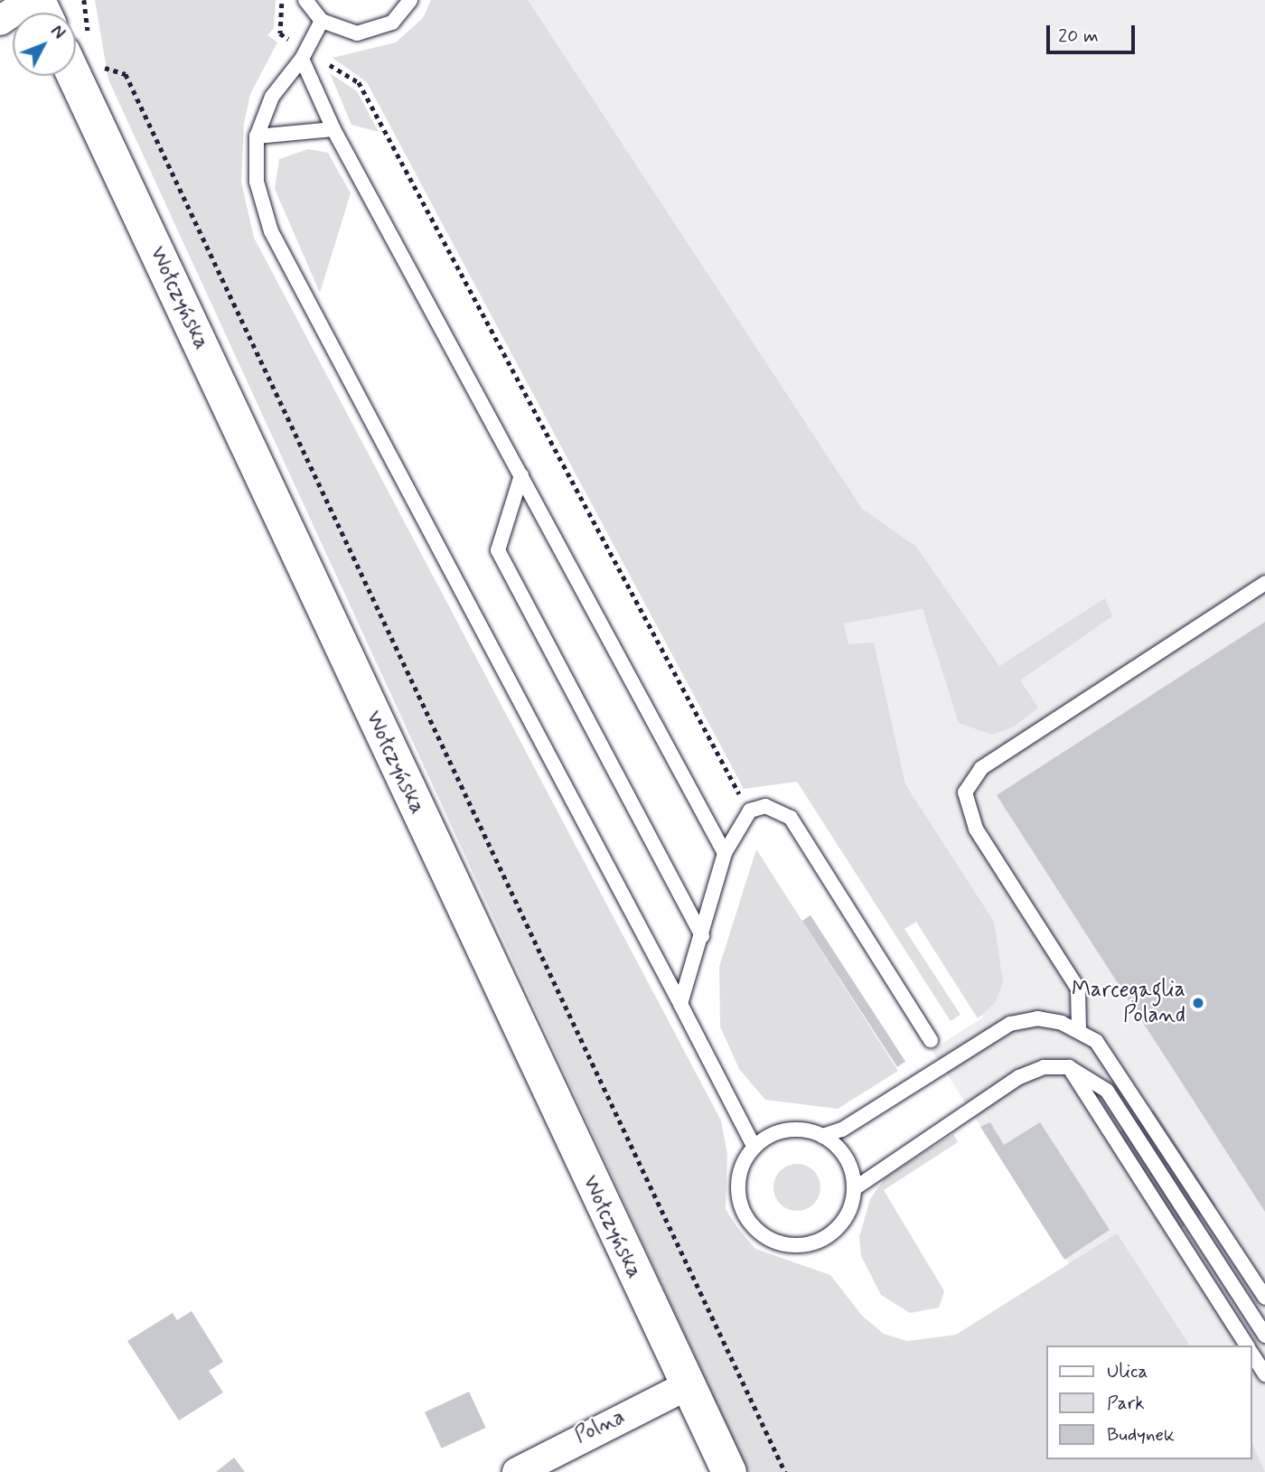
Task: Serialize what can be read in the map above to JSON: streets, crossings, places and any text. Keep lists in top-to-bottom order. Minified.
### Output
{"streets":{"main road":["Wołczyńska"],"street":["Polna"]},"crossings":[["Wołczyńska","Polna"]],"places":["Marcegaglia Poland"],"legend":["Ulica","Park","Budynek"],"scale_bar":"20 m","north":"top right"}
